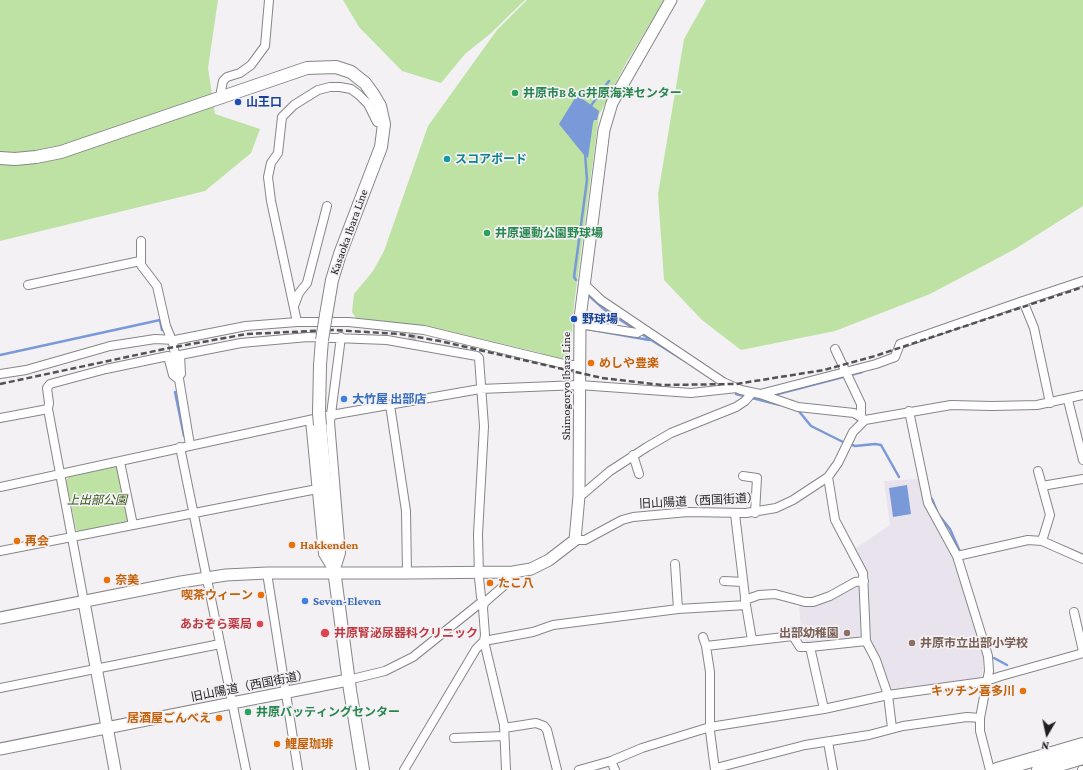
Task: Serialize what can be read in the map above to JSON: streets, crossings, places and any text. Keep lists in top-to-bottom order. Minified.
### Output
{"streets":{"main road":["Kasaoka Ibara Line"],"street":["Shimogoryo Ibara Line","旧山陽道（西国街道）"]},"crossings":[["Kasaoka Ibara Line","旧山陽道（西国街道）"],["Shimogoryo Ibara Line","旧山陽道（西国街道）"]],"parks":["上出部公園"],"places":["井原市B＆G井原海洋センター","山王口","スコアボード","井原運動公園野球場","野球場","めしや豊楽","大竹屋 出部店","再会","Hakkenden","奈美","たこ八","喫茶ウィーン","Seven-Eleven","あおぞら薬局","井原腎泌尿器科クリニック","出部幼稚園","井原市立出部小学校","キッチン喜多川","井原バッティングセンター","居酒屋ごんべえ","鯉屋珈琲"],"north":"bottom"}
